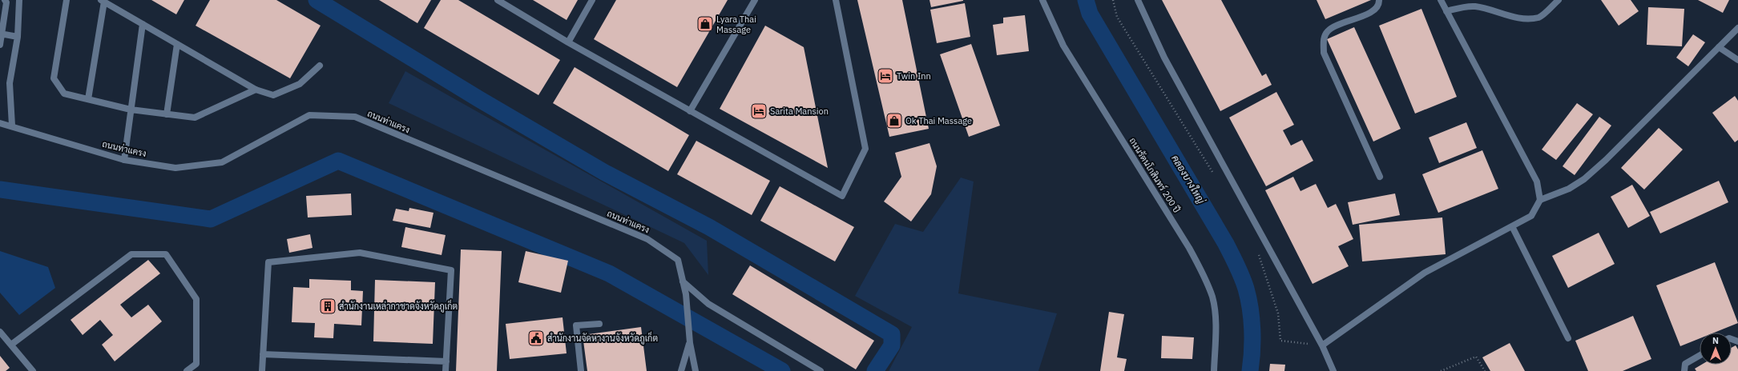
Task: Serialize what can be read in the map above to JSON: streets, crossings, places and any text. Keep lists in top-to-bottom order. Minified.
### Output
{"streets":{"street":["ถนนท่าแครง","ถนนรัตนโกสินทร์ 200 ปี"]},"water":["คลองบางใหญ่"],"places":{"shop":["Lyara Thai Massage","Ok Thai Massage"],"hotel":["Twin Inn","Sarita Mansion"],"building":["สำนักงานเหล่ากาชาดจังหวัดภูเก็ต"],"public building":["สำนักงานจัดหางานจังหวัดภูเก็ต"]},"north":"top"}
